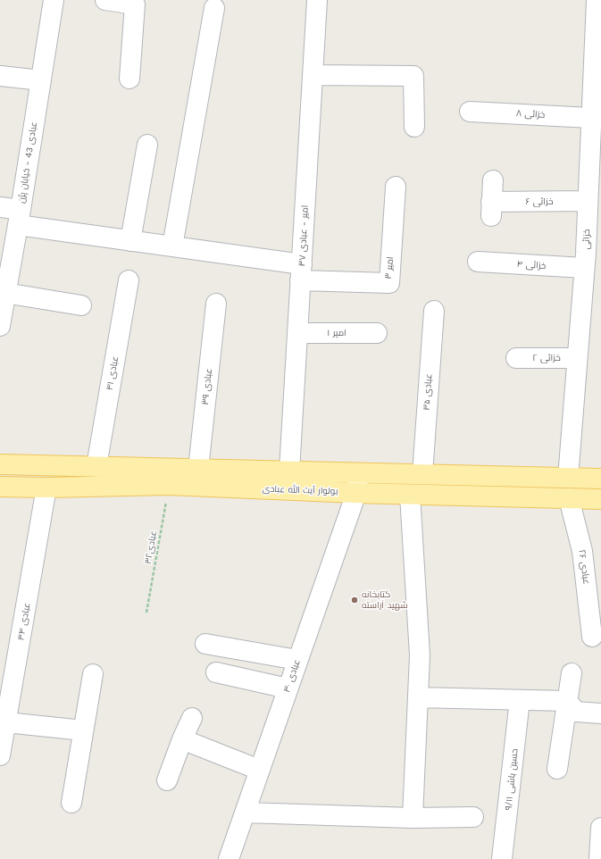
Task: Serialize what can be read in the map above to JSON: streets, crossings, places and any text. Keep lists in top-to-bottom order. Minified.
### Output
{"streets":{"main road":["بولوار آیت الله عبادی"],"street":["خزائی ۸","عبادی 43 - خیابان پژن","خزائی ۶","امیر - عبادی ۳۷","خزائی","خزائی ۴","امیر ۳","امیر ۱","خزائی ۲","عبادی ۴۱","عبادی ۳۹","عبادی ۳۵","عبادی ۲۶","عبادی ۳۴","عبادی ۳۰","حسین باشی ۹/۱۱"],"path":["عبادی۳۲"]},"crossings":[["خزائی ۸","خزائی"],["خزائی ۶","خزائی"],["امیر - عبادی ۳۷","امیر ۳"],["امیر - عبادی ۳۷","امیر ۱"],["امیر - عبادی ۳۷","بولوار آیت الله عبادی"],["خزائی","خزائی ۴"],["خزائی","خزائی ۲"],["خزائی","بولوار آیت الله عبادی"],["عبادی ۴۱","بولوار آیت الله عبادی"],["عبادی ۳۹","بولوار آیت الله عبادی"],["عبادی ۳۵","بولوار آیت الله عبادی"],["بولوار آیت الله عبادی","عبادی۳۲"],["بولوار آیت الله عبادی","عبادی ۲۶"],["بولوار آیت الله عبادی","عبادی ۳۴"],["بولوار آیت الله عبادی","عبادی ۳۰"]],"places":["کتابخانه شهید آراسته"]}
